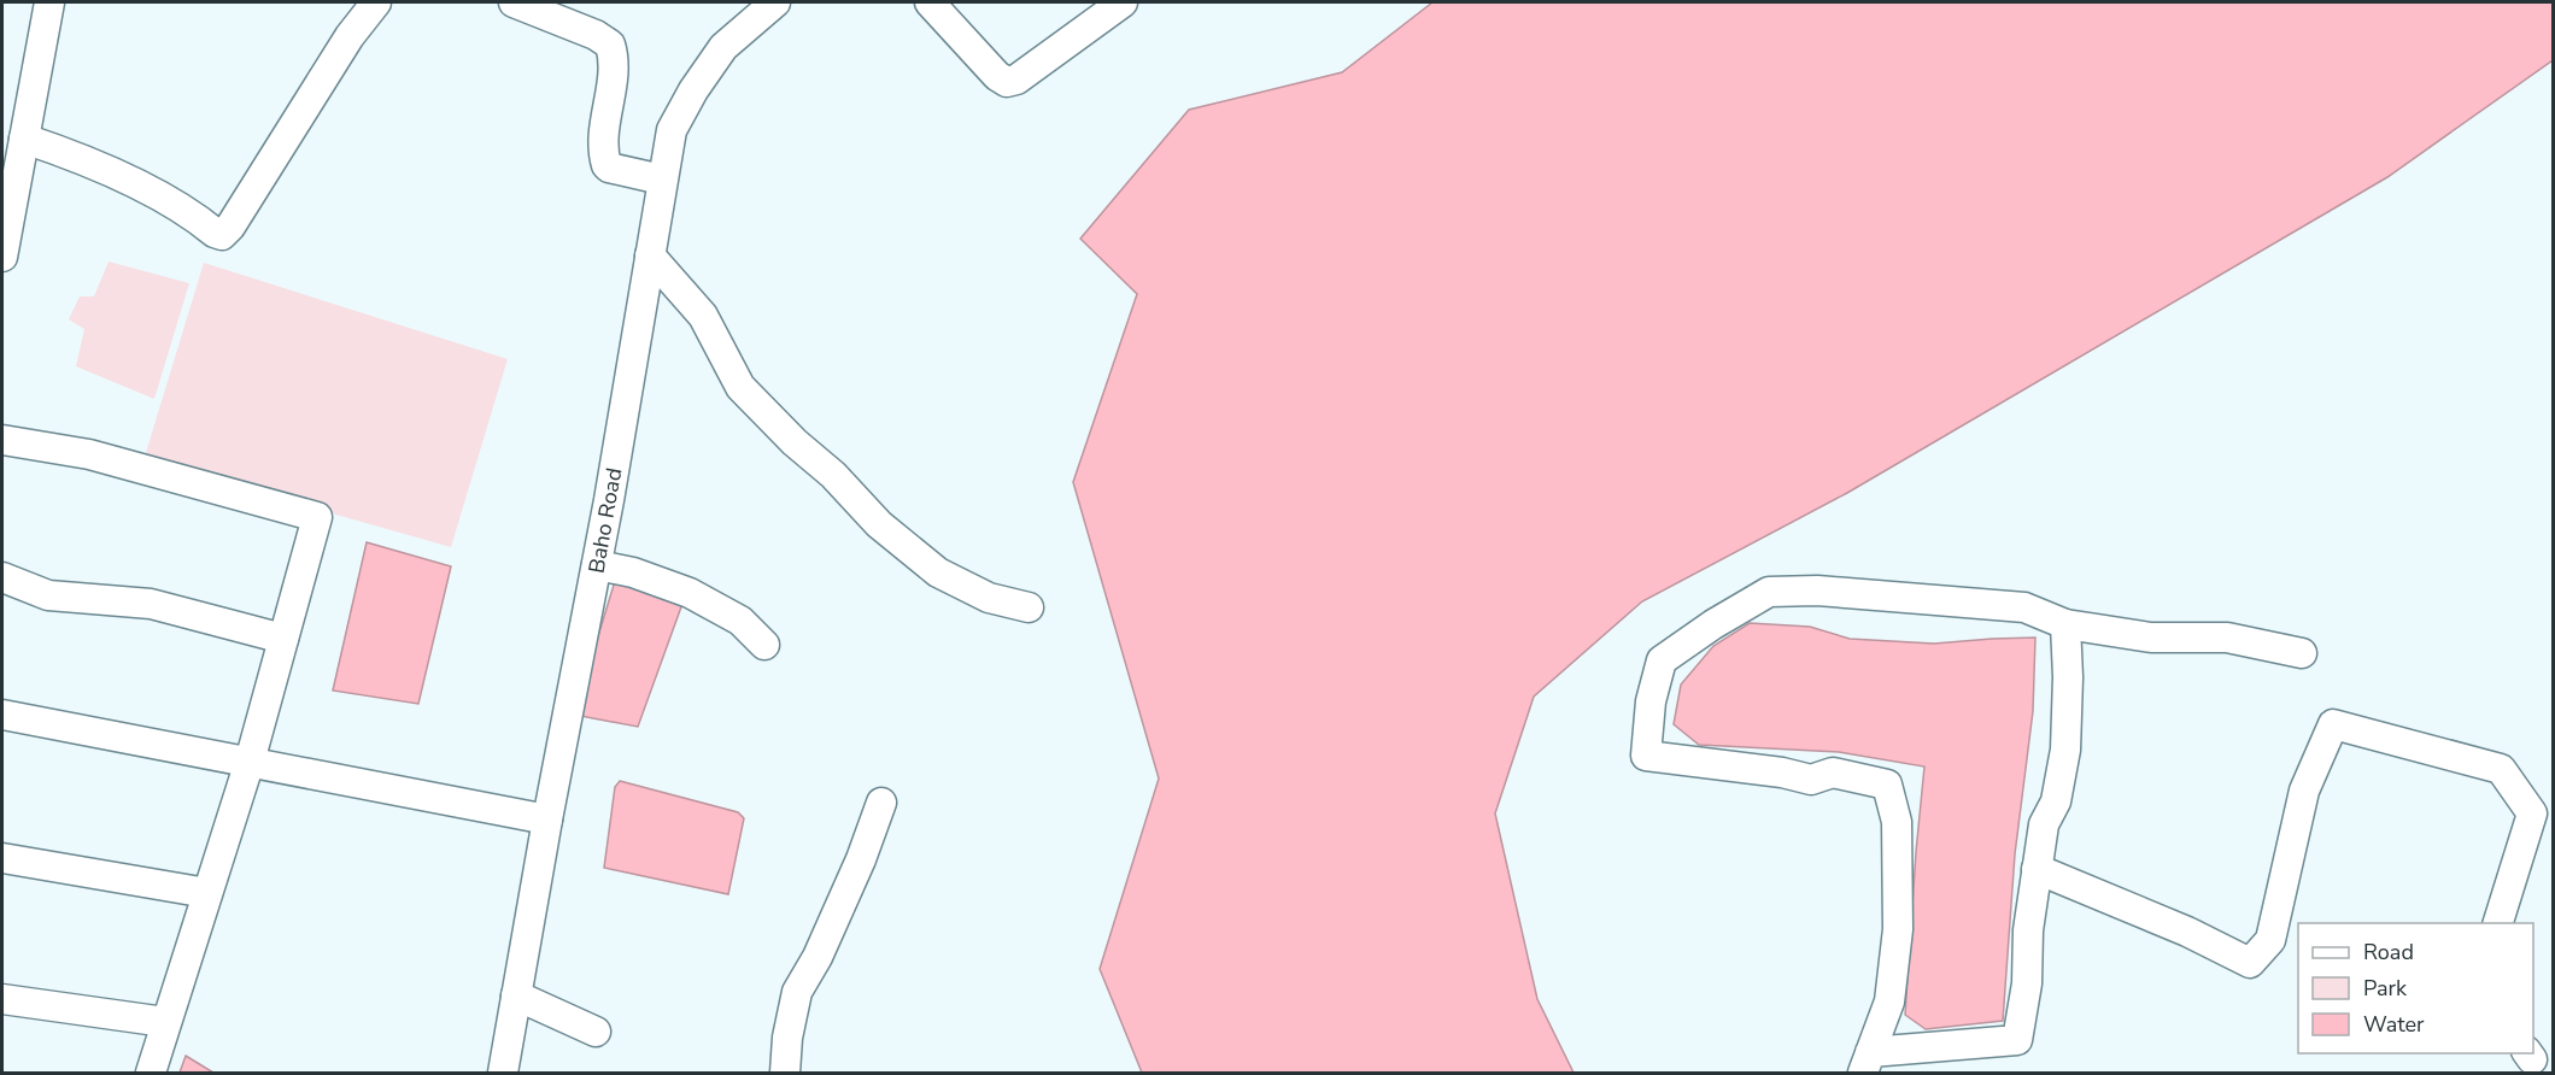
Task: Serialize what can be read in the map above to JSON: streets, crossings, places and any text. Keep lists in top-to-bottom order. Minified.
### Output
{"streets":{"street":["Baho Road"]},"legend":["Road","Park","Water"]}
